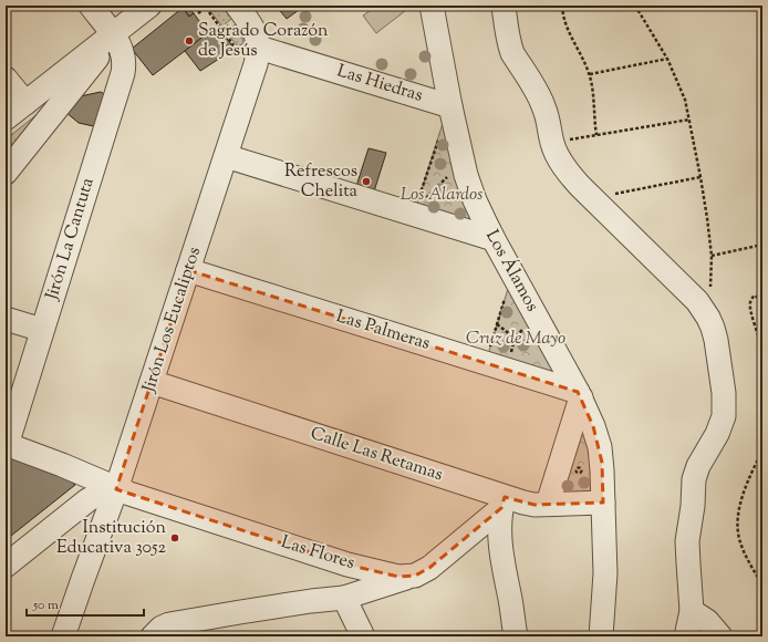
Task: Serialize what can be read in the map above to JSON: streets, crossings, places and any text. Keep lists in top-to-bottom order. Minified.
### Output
{"streets":{"street":["Las Hiedras","Jirón La Cantuta","Los Álamos","Jirón Los Eucaliptos","Las Palmeras","Calle Las Retamas","Las Flores"]},"crossings":[["Las Hiedras","Los Álamos"],["Las Hiedras","Jirón Los Eucaliptos"],["Jirón La Cantuta","Las Flores"],["Los Álamos","Las Palmeras"],["Los Álamos","Calle Las Retamas"],["Jirón Los Eucaliptos","Las Palmeras"],["Jirón Los Eucaliptos","Calle Las Retamas"],["Jirón Los Eucaliptos","Las Flores"]],"parks":["Los Alardos","Cruz de Mayo"],"places":["Sagrado Corazón de Jesús","Refrescos Chelita","Institución Educativa 3052"],"scale_bar":"50 m"}
